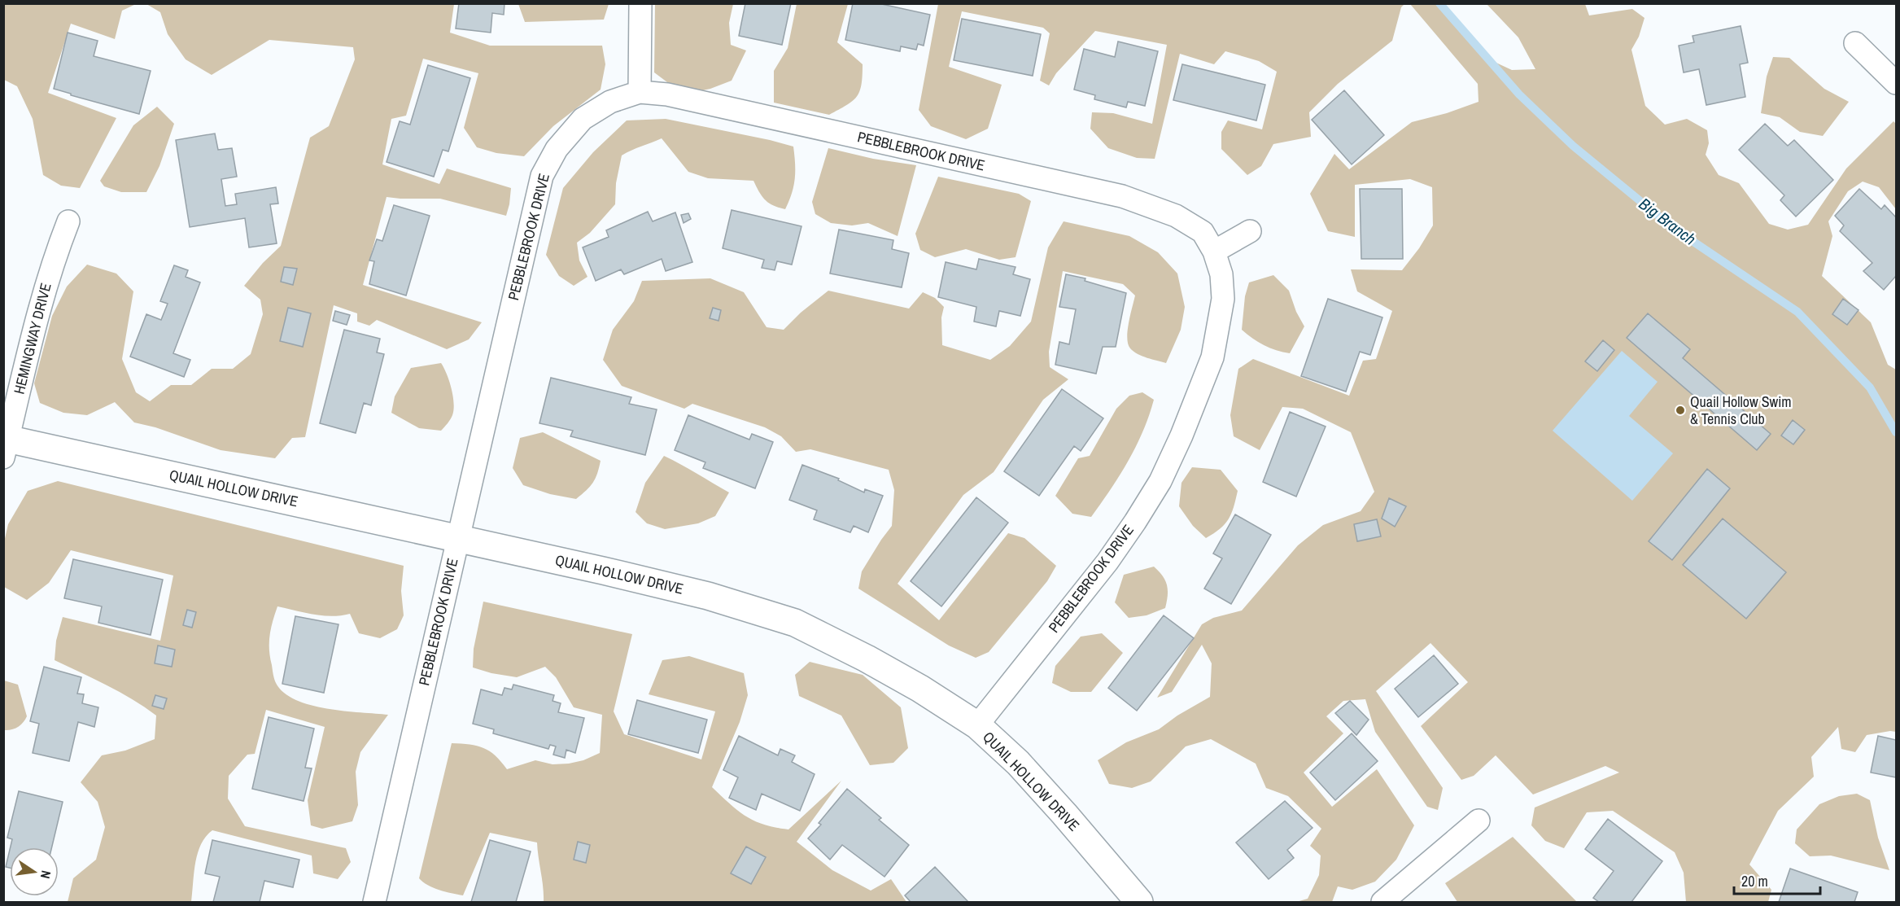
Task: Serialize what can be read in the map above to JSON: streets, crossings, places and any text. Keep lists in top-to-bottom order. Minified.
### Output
{"streets":{"street":["PEBBLEBROOK DRIVE","HEMINGWAY DRIVE","QUAIL HOLLOW DRIVE"]},"crossings":[["PEBBLEBROOK DRIVE","QUAIL HOLLOW DRIVE"],["HEMINGWAY DRIVE","QUAIL HOLLOW DRIVE"]],"water":["Big Branch"],"places":["Quail Hollow Swim & Tennis Club"],"scale_bar":"20 m","north":"right"}
